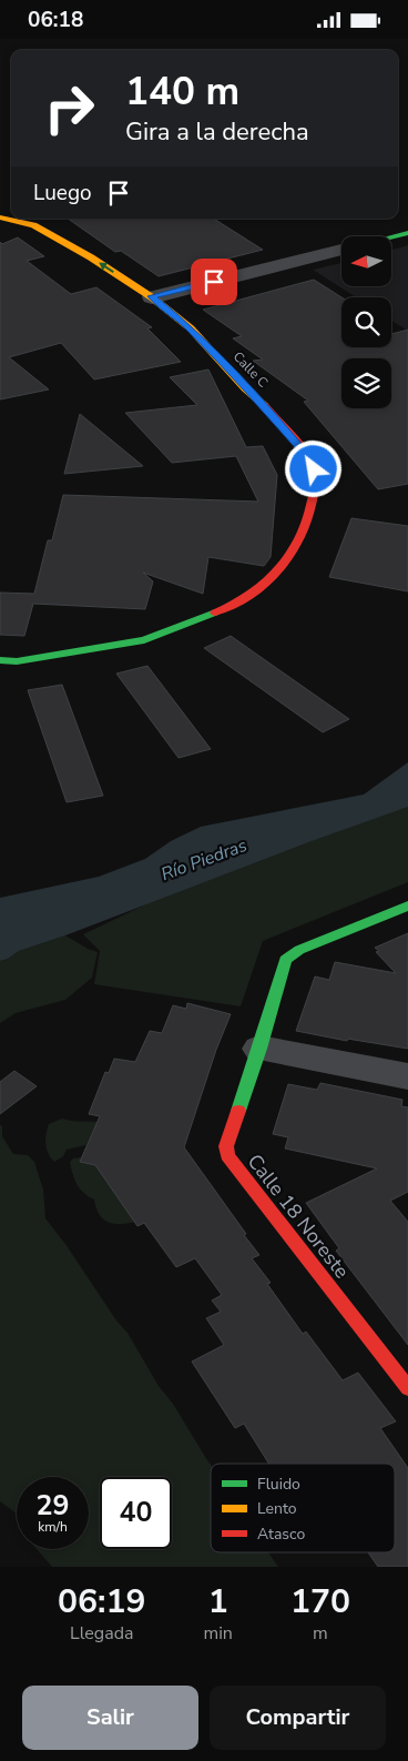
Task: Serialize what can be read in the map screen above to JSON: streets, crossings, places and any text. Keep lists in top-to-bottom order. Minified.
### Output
{"streets":{"street":["Calle C","Calle 18 Noreste"]},"water":["Río Piedras"],"legend":["Fluido","Lento","Atasco"],"north":"left","page":{"status":"06:18","turn":["140 m","Gira a la derecha"],"then":"Luego","speed":"29 km/h","limit":"40","eta":["06:19","Llegada","1","min","170","m"],"buttons":["Salir","Compartir"]}}
